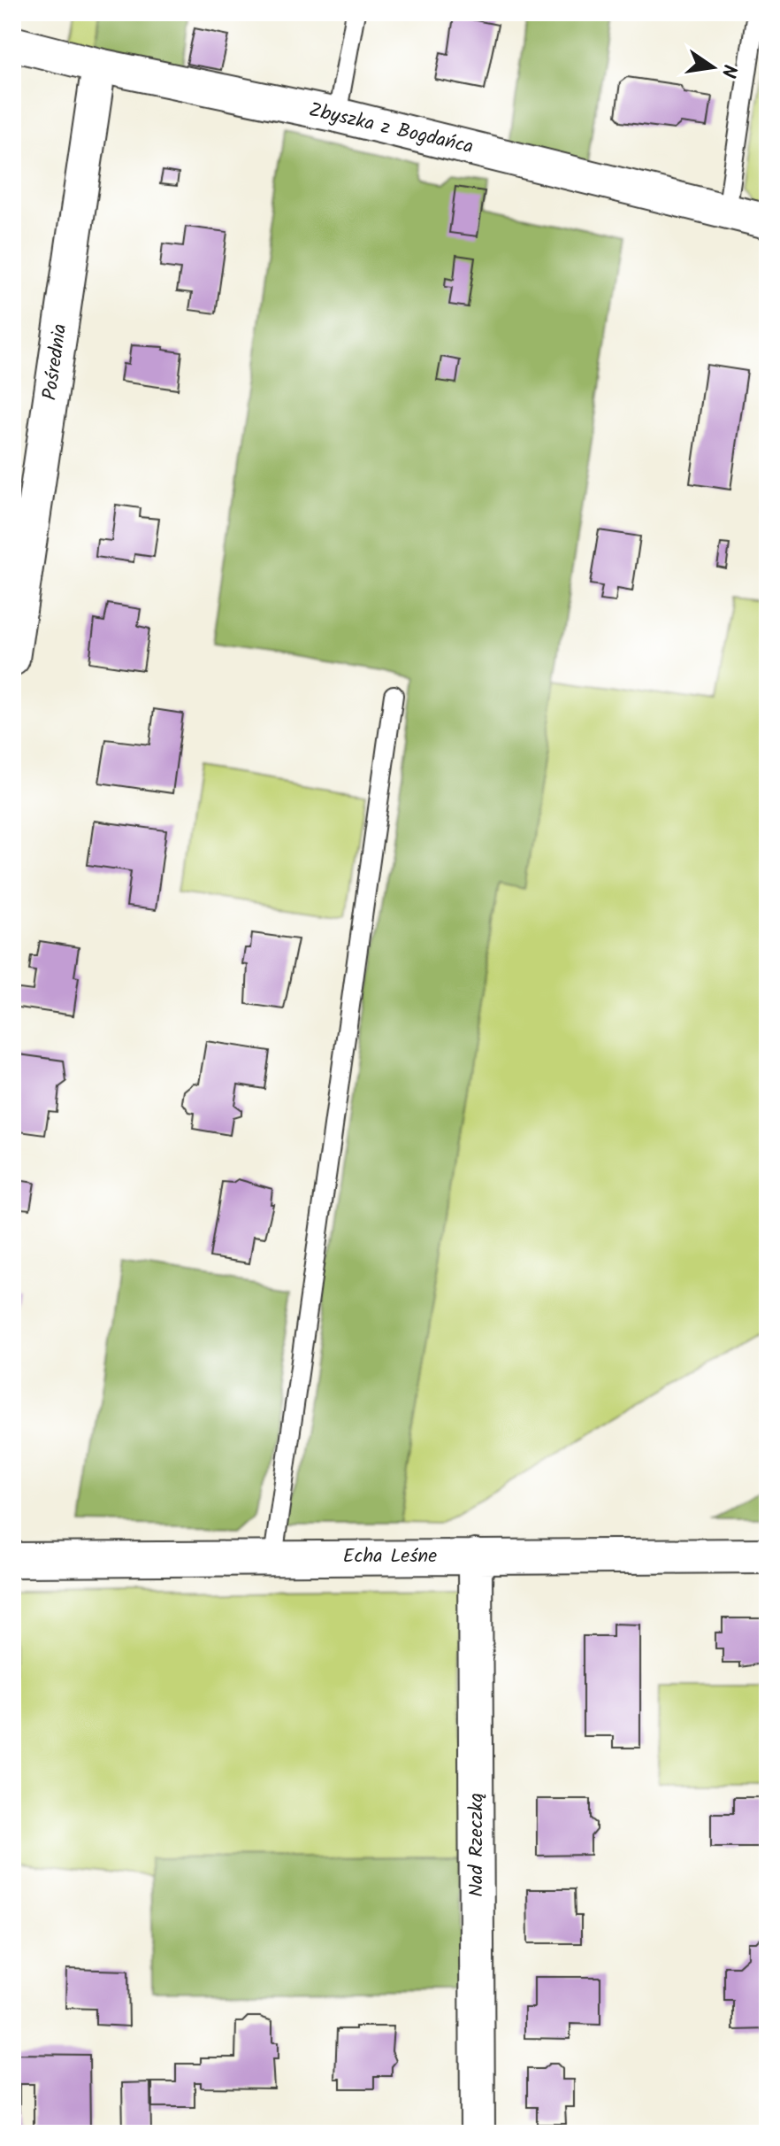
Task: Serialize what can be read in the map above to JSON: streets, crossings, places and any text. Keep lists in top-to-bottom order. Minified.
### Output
{"streets":{"street":["Zbyszka z Bogdańca","Pośrednia","Echa Leśne","Nad Rzeczką"]},"crossings":[["Zbyszka z Bogdańca","Pośrednia"],["Echa Leśne","Nad Rzeczką"]],"north":"right"}
